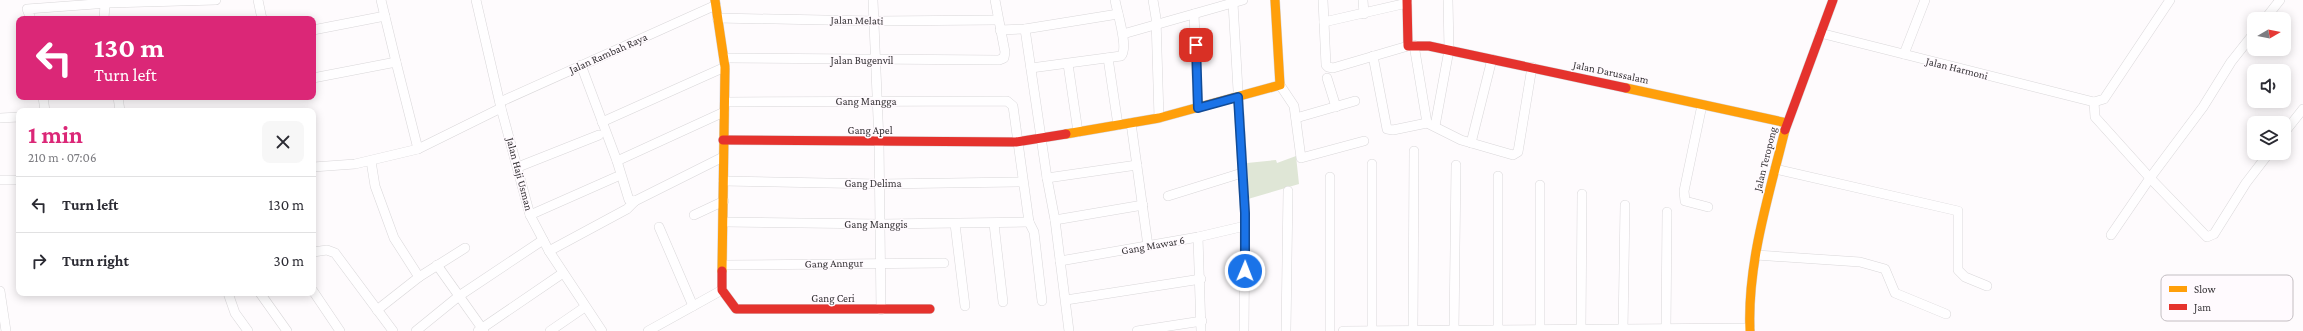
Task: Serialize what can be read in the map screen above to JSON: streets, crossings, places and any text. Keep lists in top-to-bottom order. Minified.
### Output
{"streets":{"street":["Jalan Melati","Jalan Rambah Raya","Jalan Bugenvil","Jalan Harmoni","Jalan Darussalam","Gang Mangga","Gang Apel","Jalan Teropong","Jalan Haji Usman","Gang Delima","Gang Manggis","Gang Mawar 6","Gang Anngur","Gang Ceri"]},"crossings":[["Jalan Rambah Raya","Jalan Haji Usman"],["Jalan Harmoni","Jalan Teropong"],["Jalan Darussalam","Jalan Teropong"],["Gang Mangga","Gang Apel"]],"legend":["Slow","Jam"],"north":"right","page":{"turn":["130 m","Turn left"],"heading":["1 min","210 m · 07:06"],"list":[{"name":"Turn left","value":"130 m"},{"name":"Turn right","value":"30 m"}]}}
